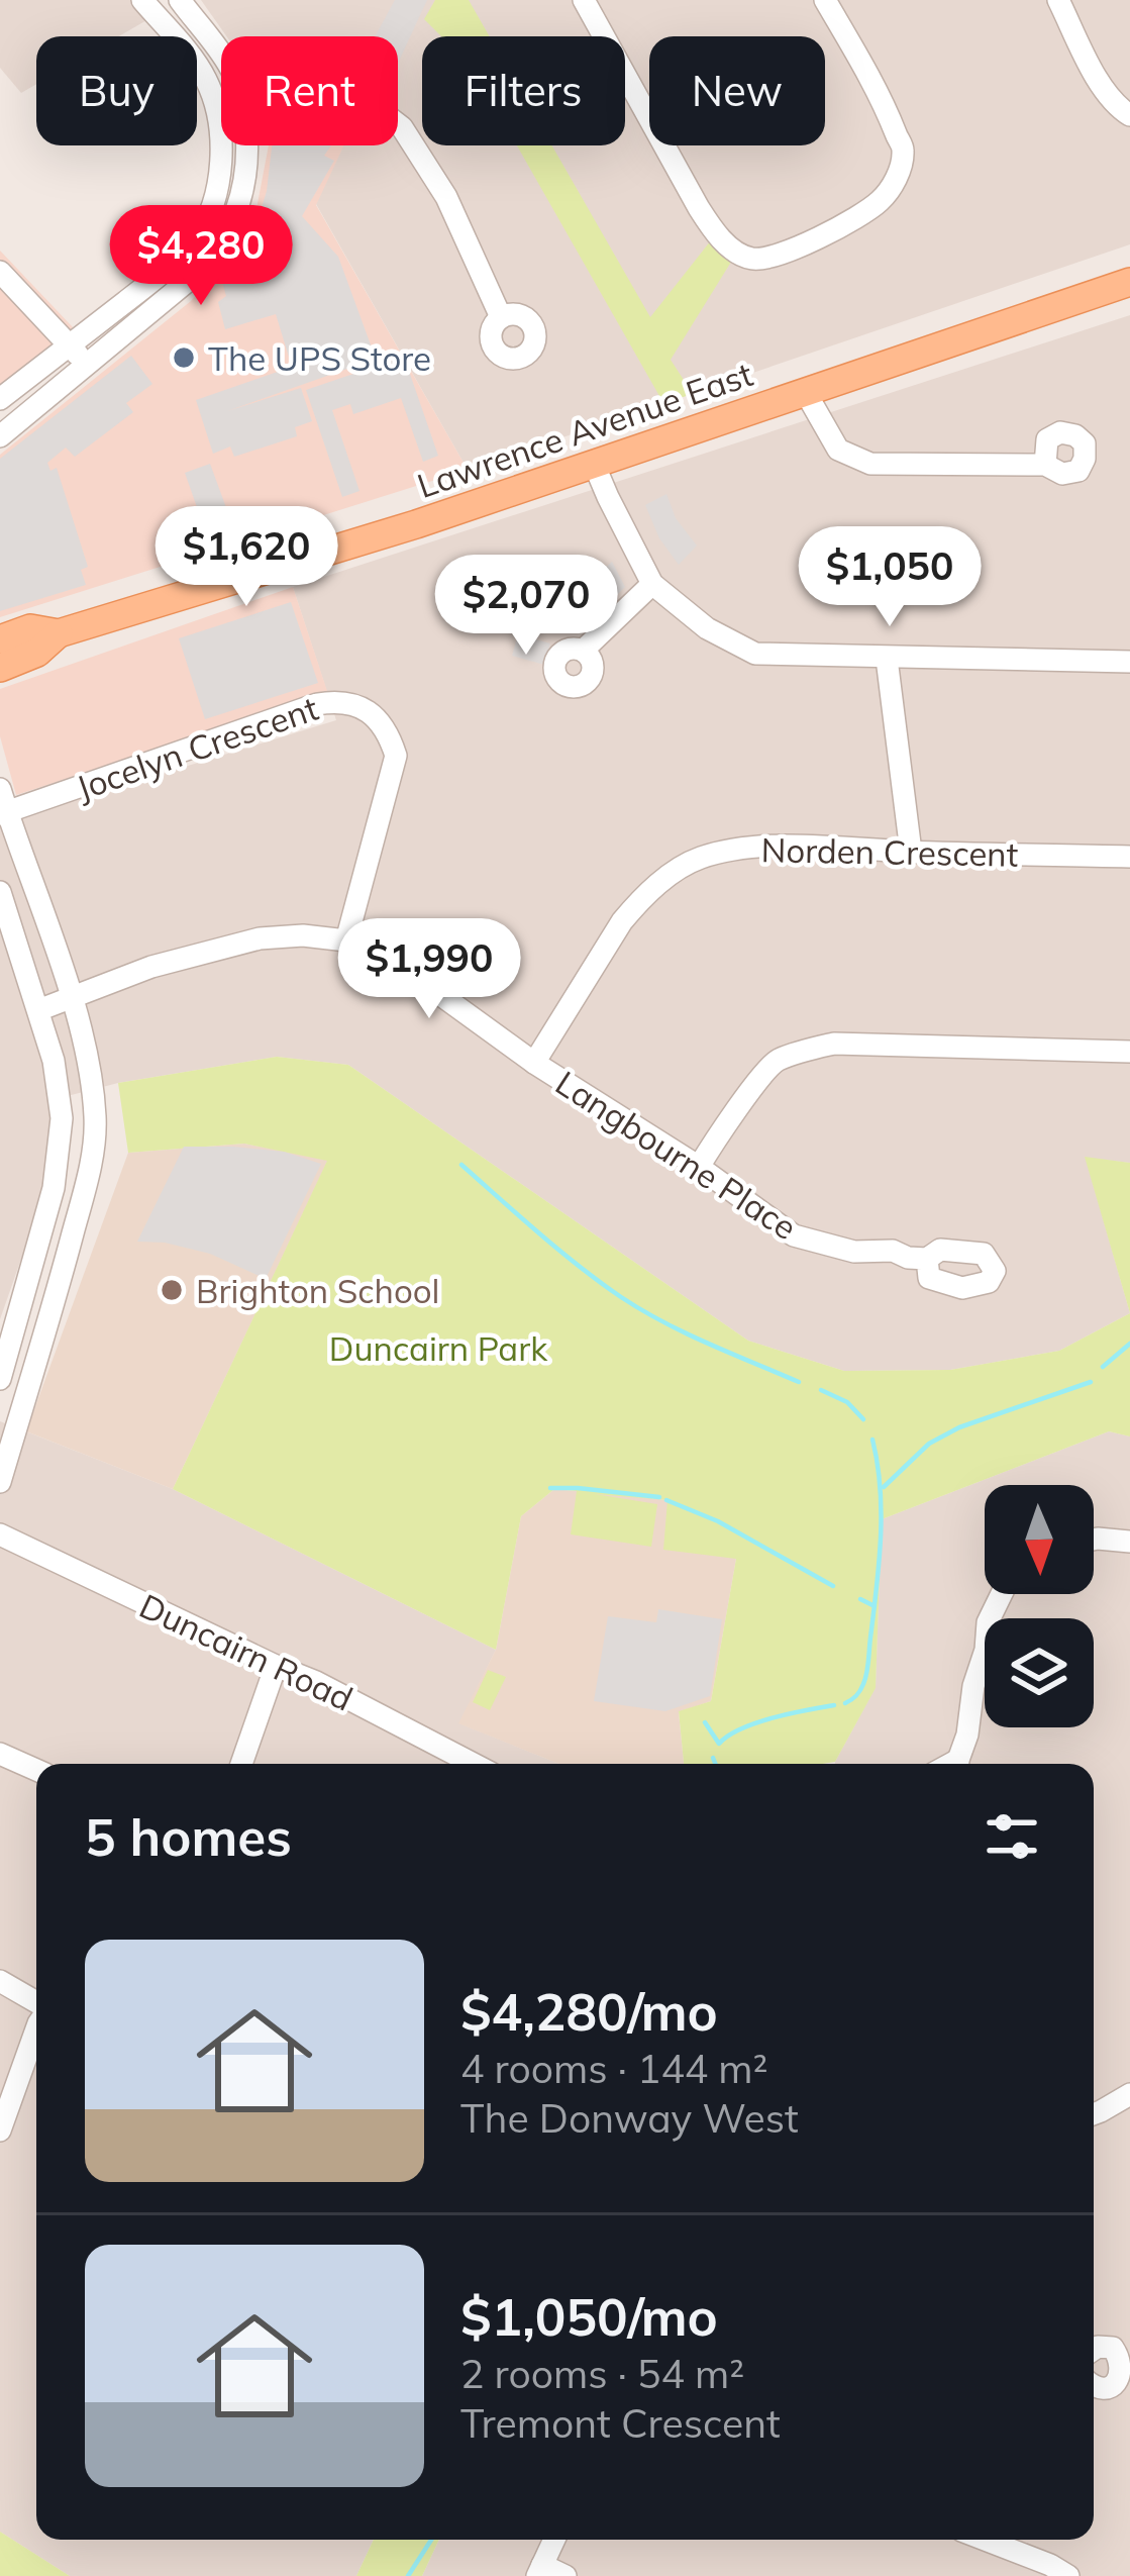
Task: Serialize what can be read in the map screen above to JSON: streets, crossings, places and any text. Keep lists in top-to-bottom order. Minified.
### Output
{"streets":{"main road":["Lawrence Avenue East"],"street":["Jocelyn Crescent","Norden Crescent","Langbourne Place","Duncairn Road"]},"crossings":[["Jocelyn Crescent","Langbourne Place"],["Norden Crescent","Langbourne Place"]],"parks":["Duncairn Park"],"places":["The UPS Store","Brighton School"],"north":"bottom","page":{"chip":["Buy","Rent","Filters","New"],"price":["$4,280","$1,620","$1,050","$2,070","$1,990"],"heading":"5 homes","list":[{"name":"$4,280/mo","note":"4 rooms · 144 m² · The Donway West"},{"name":"$1,050/mo","note":"2 rooms · 54 m² · Tremont Crescent"}]}}
